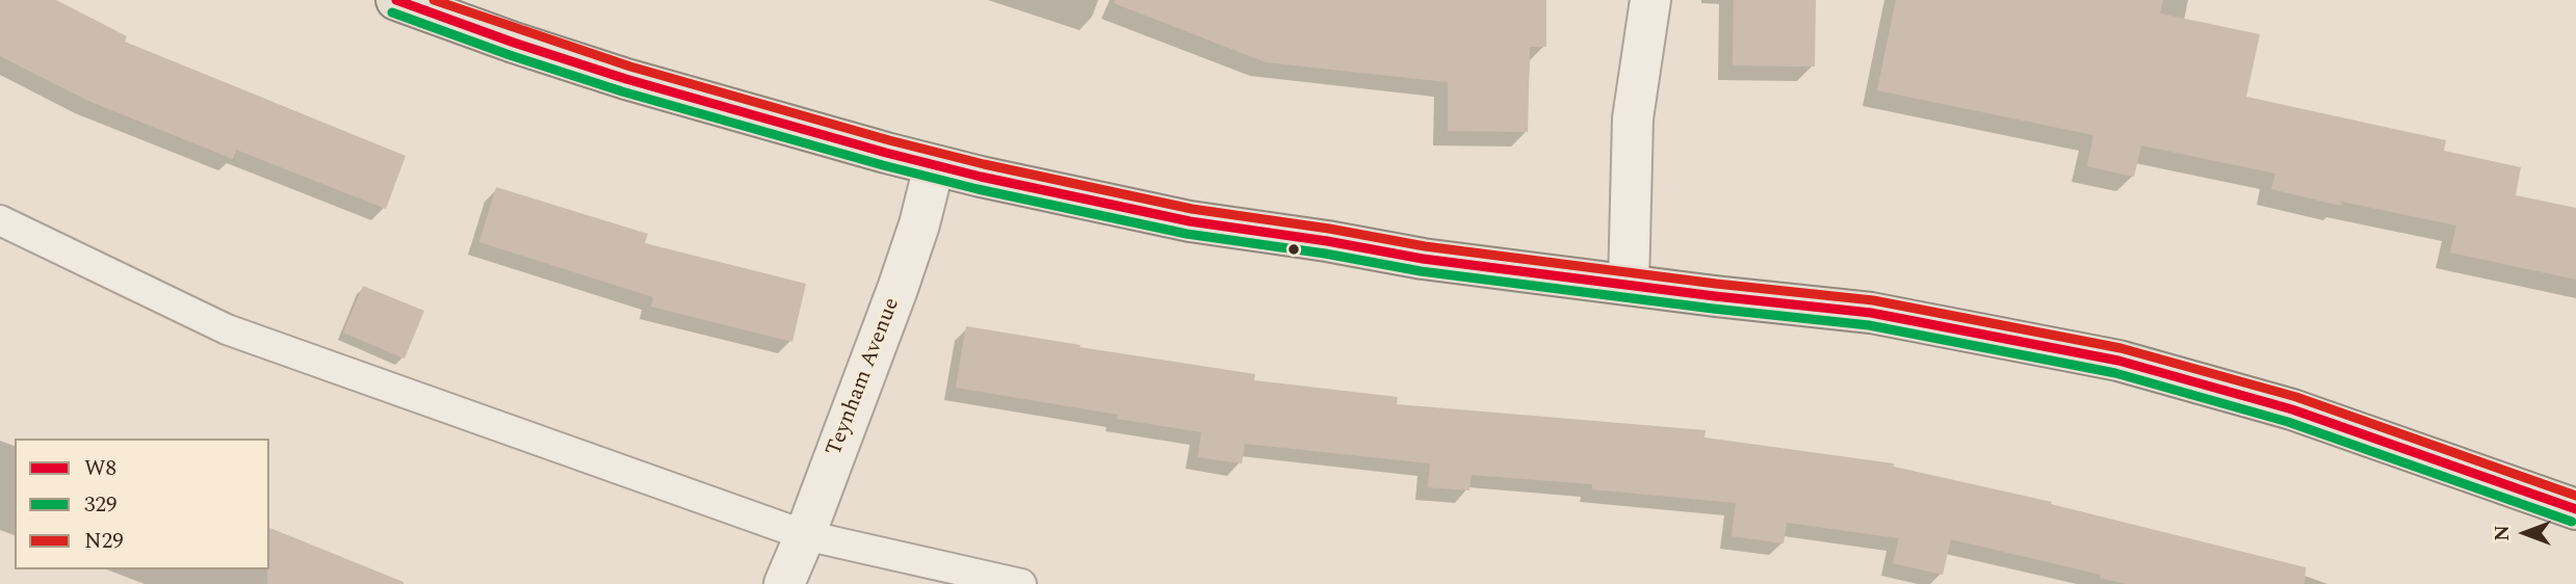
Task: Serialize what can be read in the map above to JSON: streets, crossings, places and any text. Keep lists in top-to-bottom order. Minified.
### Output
{"streets":{"street":["Teynham Avenue"]},"lines":["transit line W8","transit line N29","transit line 329"],"legend":["W8","329","N29"],"north":"left"}
